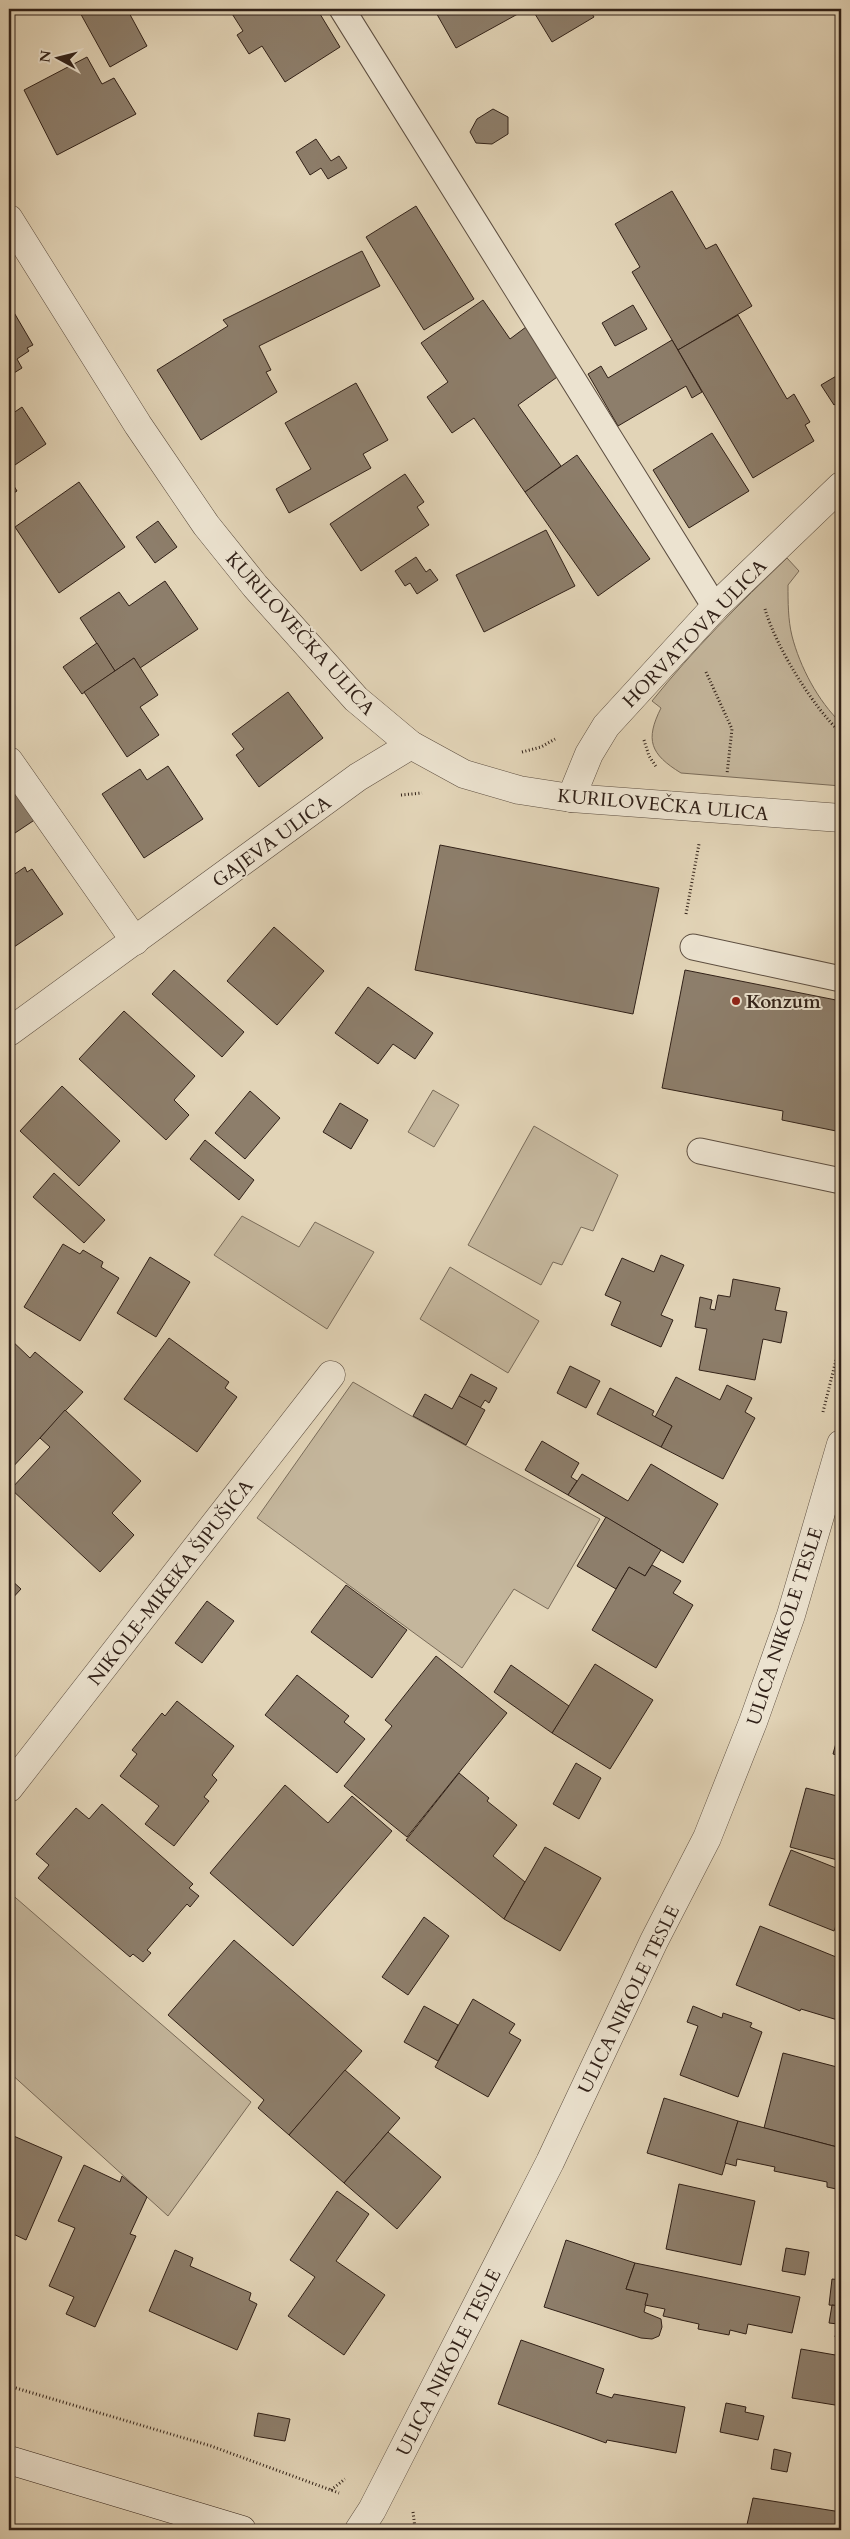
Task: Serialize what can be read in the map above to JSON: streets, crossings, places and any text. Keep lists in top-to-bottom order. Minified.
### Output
{"streets":{"street":["KURILOVEČKA ULICA","HORVATOVA ULICA","GAJEVA ULICA","NIKOLE-MIKEKA ŠIPUŠIĆA","ULICA NIKOLE TESLE"]},"crossings":[["KURILOVEČKA ULICA","HORVATOVA ULICA"],["KURILOVEČKA ULICA","GAJEVA ULICA"]],"places":["Konzum"],"north":"left"}
